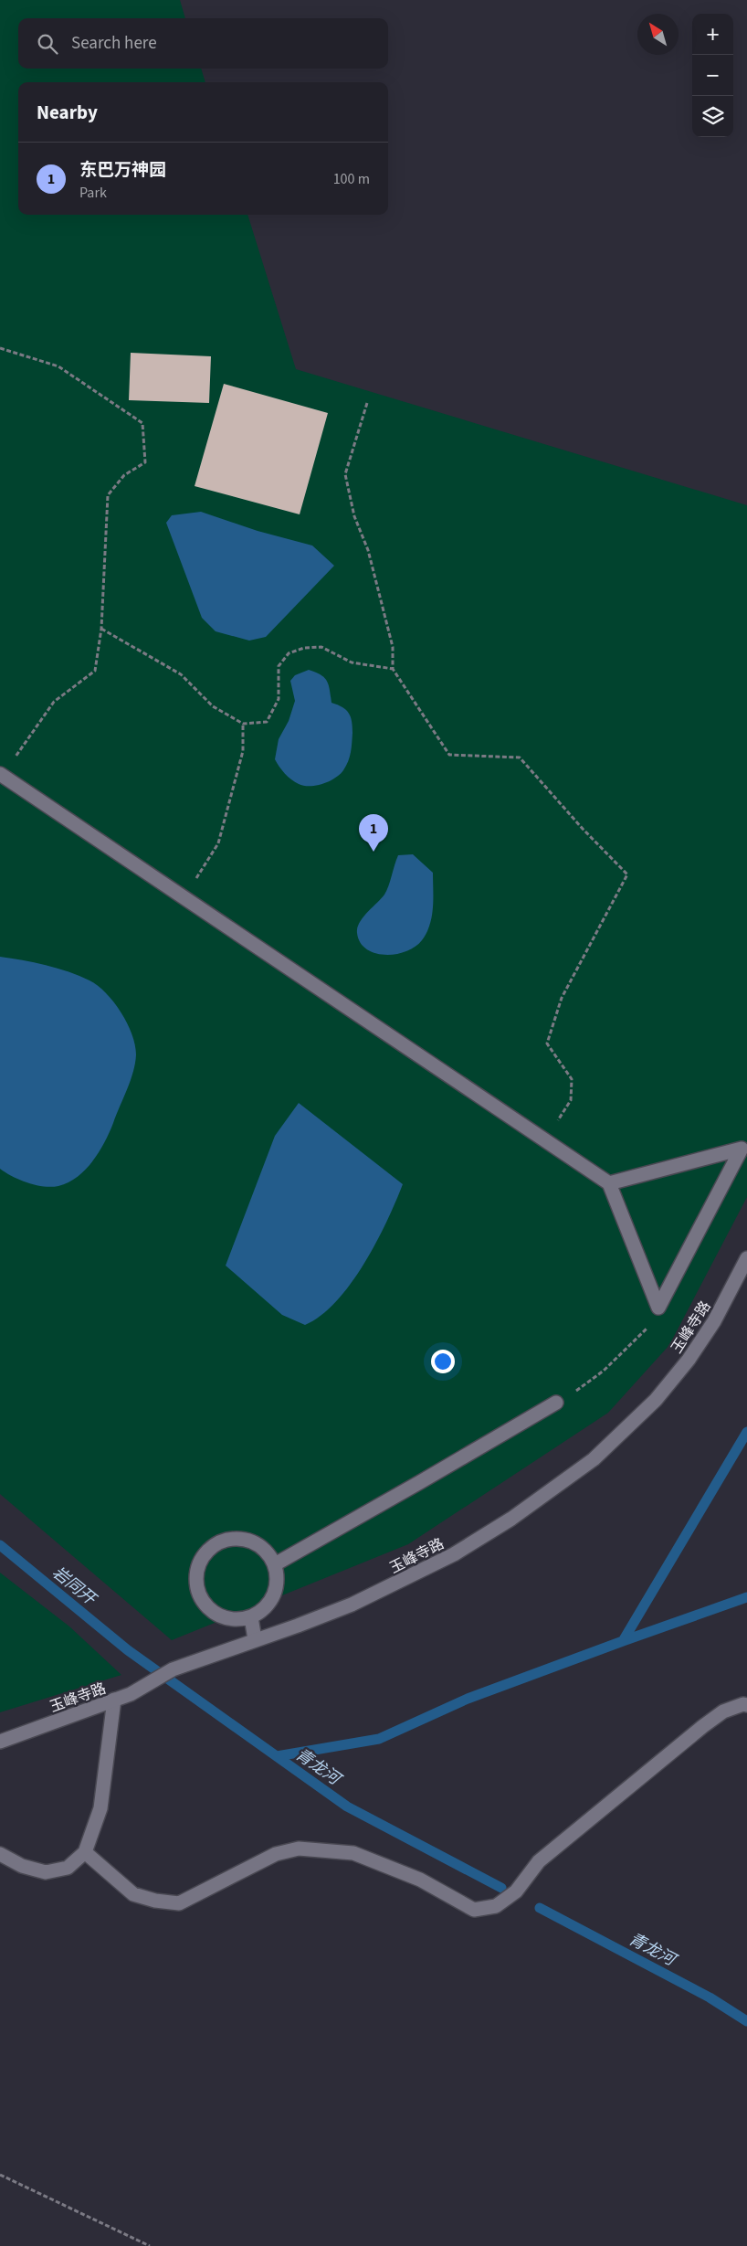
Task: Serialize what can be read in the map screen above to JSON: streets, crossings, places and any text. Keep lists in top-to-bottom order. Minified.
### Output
{"streets":{"street":["玉峰寺路"]},"water":["岩同开","青龙河"],"north":"top left","page":{"map_buttons":["+","−"],"search":"Search here","heading":"Nearby","list":[{"mark":"1","name":"东巴万神园","note":"Park","value":"100 m"}],"pins":"1"}}
